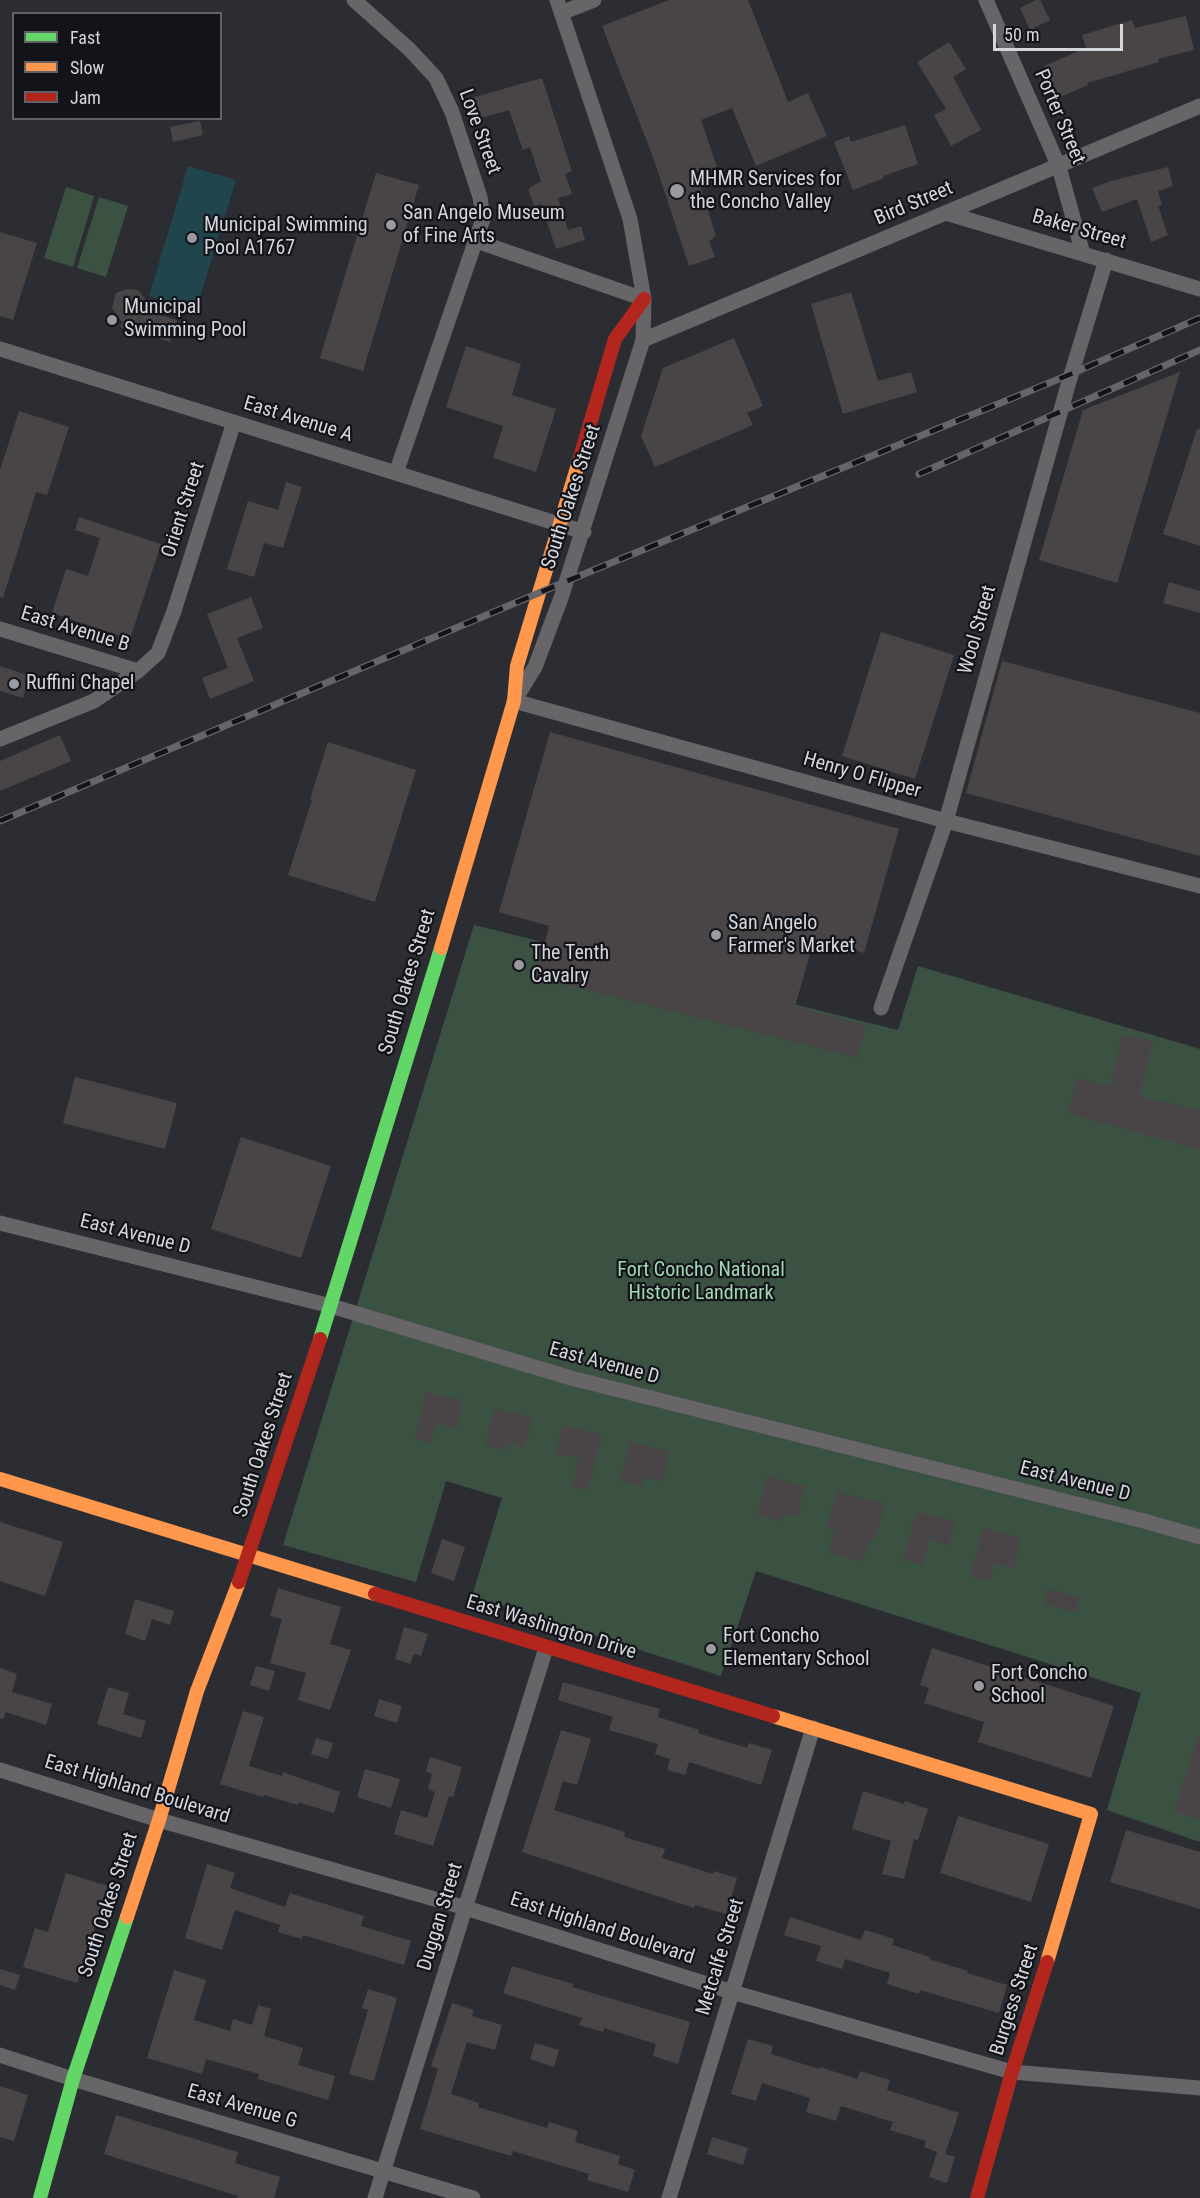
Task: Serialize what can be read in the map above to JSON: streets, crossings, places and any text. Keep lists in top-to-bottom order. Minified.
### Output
{"streets":{"street":["Porter Street","Love Street","Bird Street","Baker Street","East Avenue A","South Oakes Street","Orient Street","East Avenue B","Wool Street","Henry O Flipper","East Avenue D","East Washington Drive","East Highland Boulevard","Duggan Street","Metcalfe Street","Burgess Street","East Avenue G"]},"crossings":[["Porter Street","Bird Street"],["Porter Street","Baker Street"],["Love Street","East Avenue A"],["Bird Street","Baker Street"],["Bird Street","South Oakes Street"],["Baker Street","Wool Street"],["East Avenue A","South Oakes Street"],["East Avenue A","Orient Street"],["South Oakes Street","Henry O Flipper"],["South Oakes Street","East Avenue D"],["South Oakes Street","East Washington Drive"],["South Oakes Street","East Highland Boulevard"],["South Oakes Street","East Avenue G"],["Orient Street","East Avenue B"],["Wool Street","Henry O Flipper"],["East Washington Drive","Duggan Street"],["East Washington Drive","Metcalfe Street"],["East Washington Drive","Burgess Street"],["East Highland Boulevard","Duggan Street"],["East Highland Boulevard","Metcalfe Street"],["East Highland Boulevard","Burgess Street"],["Duggan Street","East Avenue G"]],"parks":["Fort Concho National Historic Landmark"],"places":["MHMR Services for the Concho Valley","San Angelo Museum of Fine Arts","Municipal Swimming Pool A1767","Municipal Swimming Pool","Ruffini Chapel","San Angelo Farmer's Market","The Tenth Cavalry","Fort Concho Elementary School","Fort Concho School"],"legend":["Fast","Slow","Jam"],"scale_bar":"50 m"}
